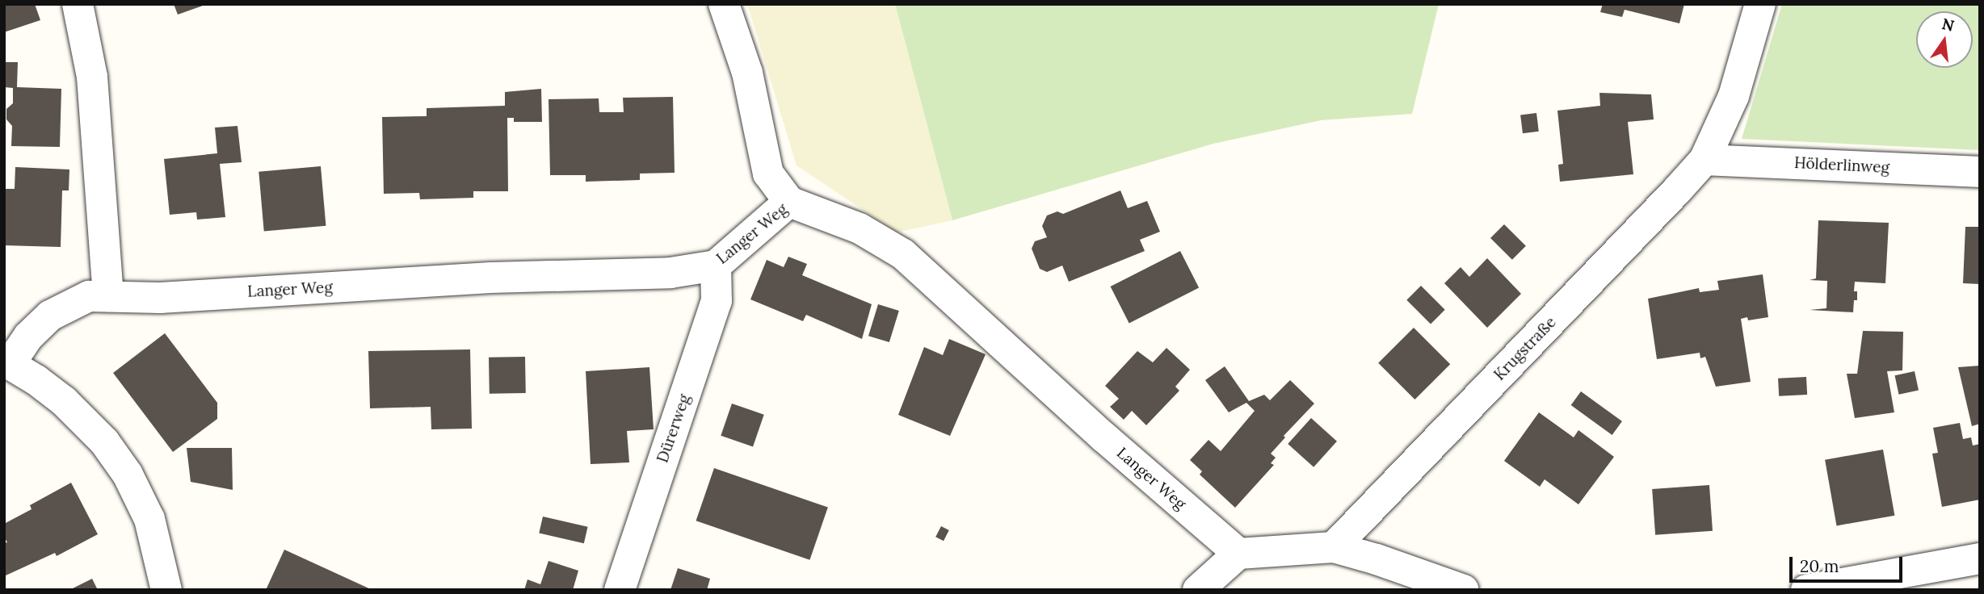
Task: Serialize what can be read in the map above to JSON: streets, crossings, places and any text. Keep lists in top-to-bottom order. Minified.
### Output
{"streets":{"street":["Hölderlinweg","Langer Weg","Krugstraße","Dürerweg"]},"crossings":[["Hölderlinweg","Krugstraße"],["Langer Weg","Dürerweg"]],"scale_bar":"20 m","north":"top"}
